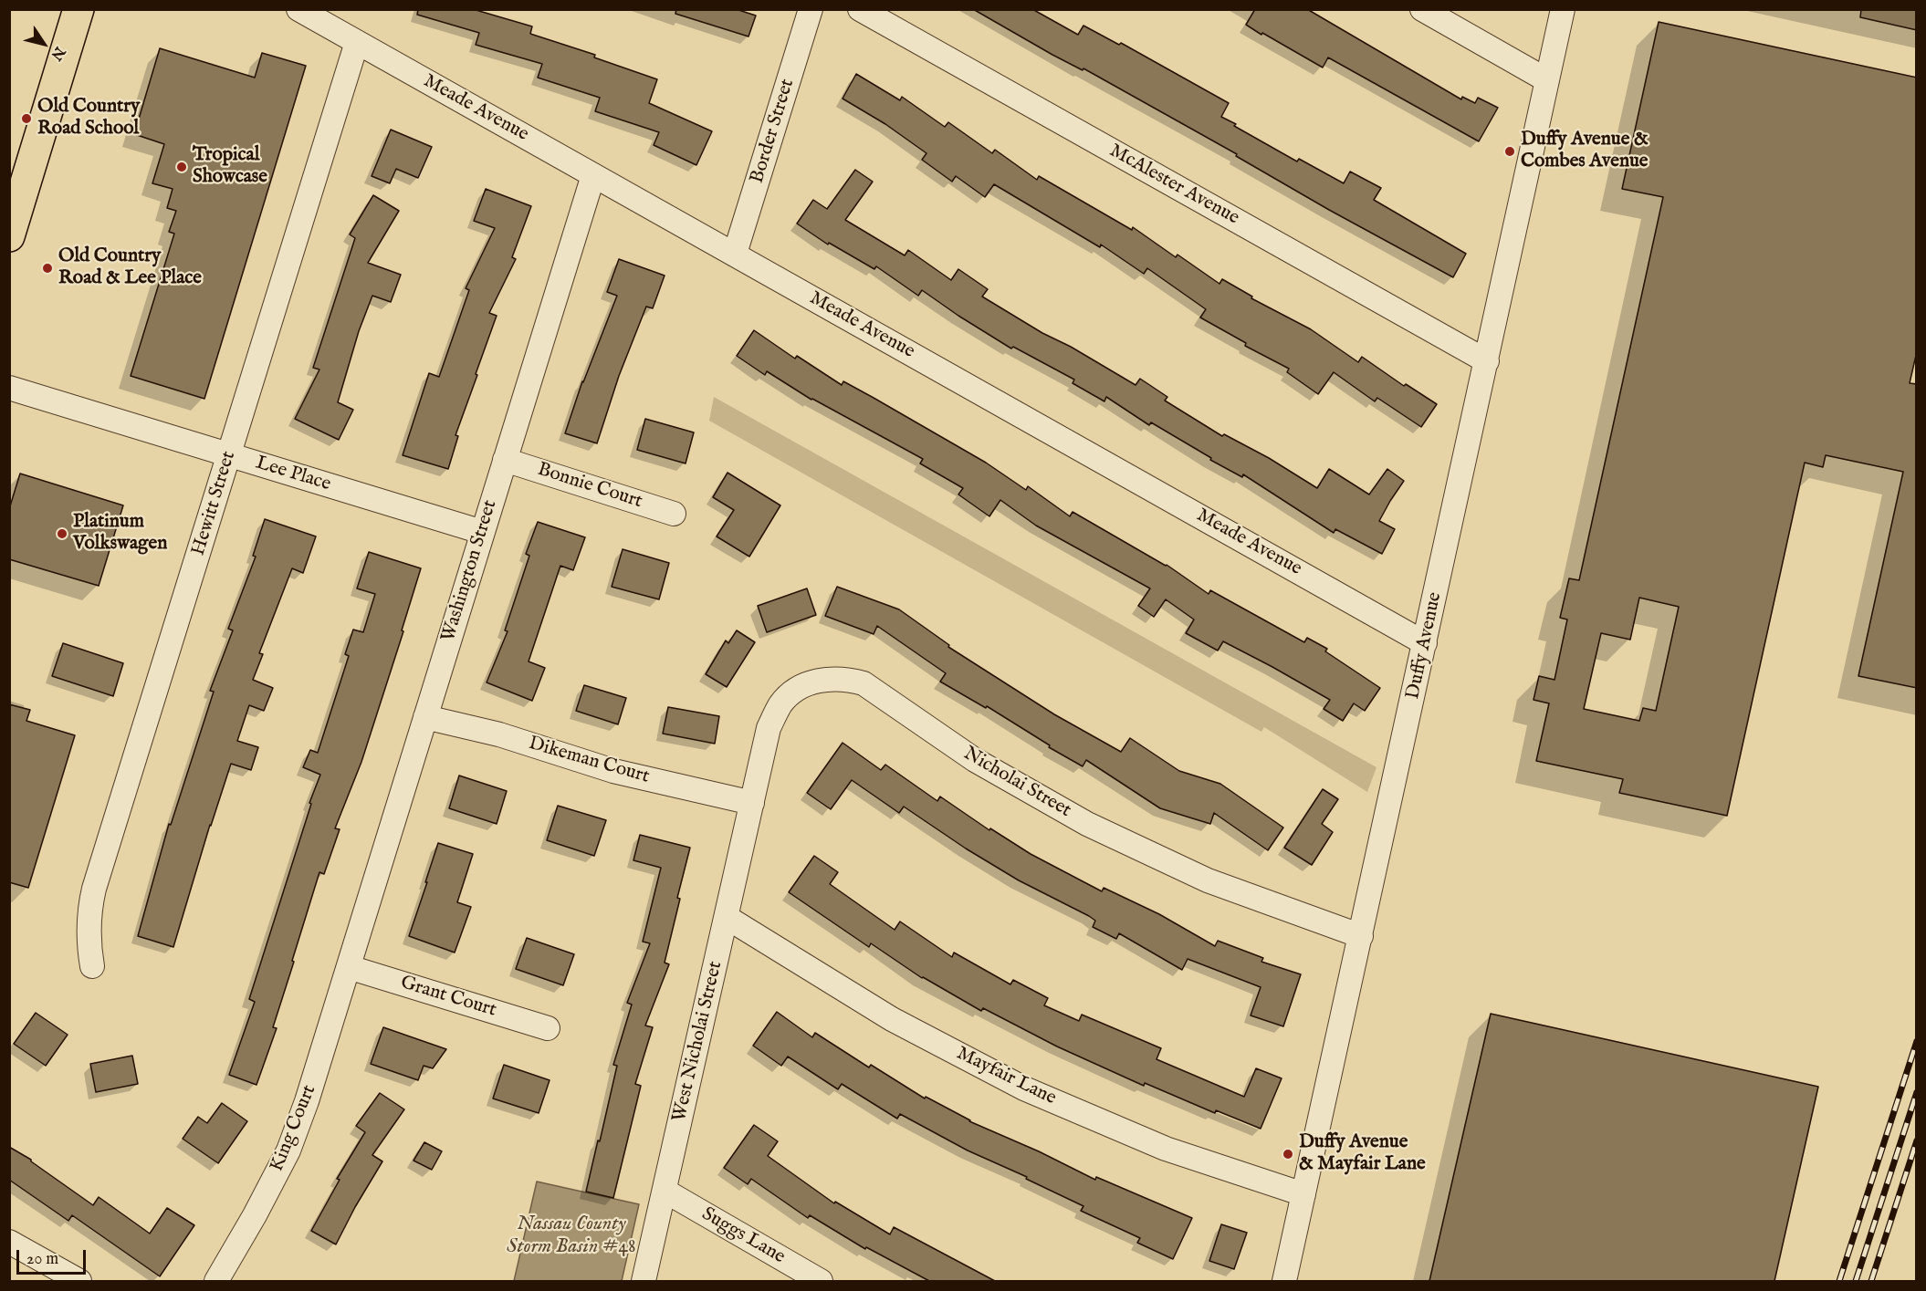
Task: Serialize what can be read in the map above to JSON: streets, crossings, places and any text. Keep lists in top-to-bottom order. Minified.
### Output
{"streets":{"street":["Meade Avenue","Border Street","McAlester Avenue","Lee Place","Bonnie Court","Hewitt Street","Washington Street","Duffy Avenue","Dikeman Court","Nicholai Street","Grant Court","West Nicholai Street","Mayfair Lane","King Court","Suggs Lane"]},"crossings":[["Meade Avenue","Border Street"],["Meade Avenue","Hewitt Street"],["Meade Avenue","Washington Street"],["Meade Avenue","Duffy Avenue"],["McAlester Avenue","Duffy Avenue"],["Lee Place","Hewitt Street"],["Lee Place","Washington Street"],["Bonnie Court","Washington Street"],["Washington Street","Dikeman Court"],["Washington Street","Grant Court"],["Washington Street","King Court"],["Duffy Avenue","Nicholai Street"],["Duffy Avenue","Mayfair Lane"],["Dikeman Court","Nicholai Street"],["Dikeman Court","West Nicholai Street"],["Nicholai Street","West Nicholai Street"],["Grant Court","King Court"],["West Nicholai Street","Mayfair Lane"],["West Nicholai Street","Suggs Lane"]],"water":["Nassau County Storm Basin #48"],"places":["Old Country Road School","Duffy Avenue & Combes Avenue","Tropical Showcase","Old Country Road & Lee Place","Platinum Volkswagen","Duffy Avenue & Mayfair Lane"],"scale_bar":"20 m","north":"bottom right"}
